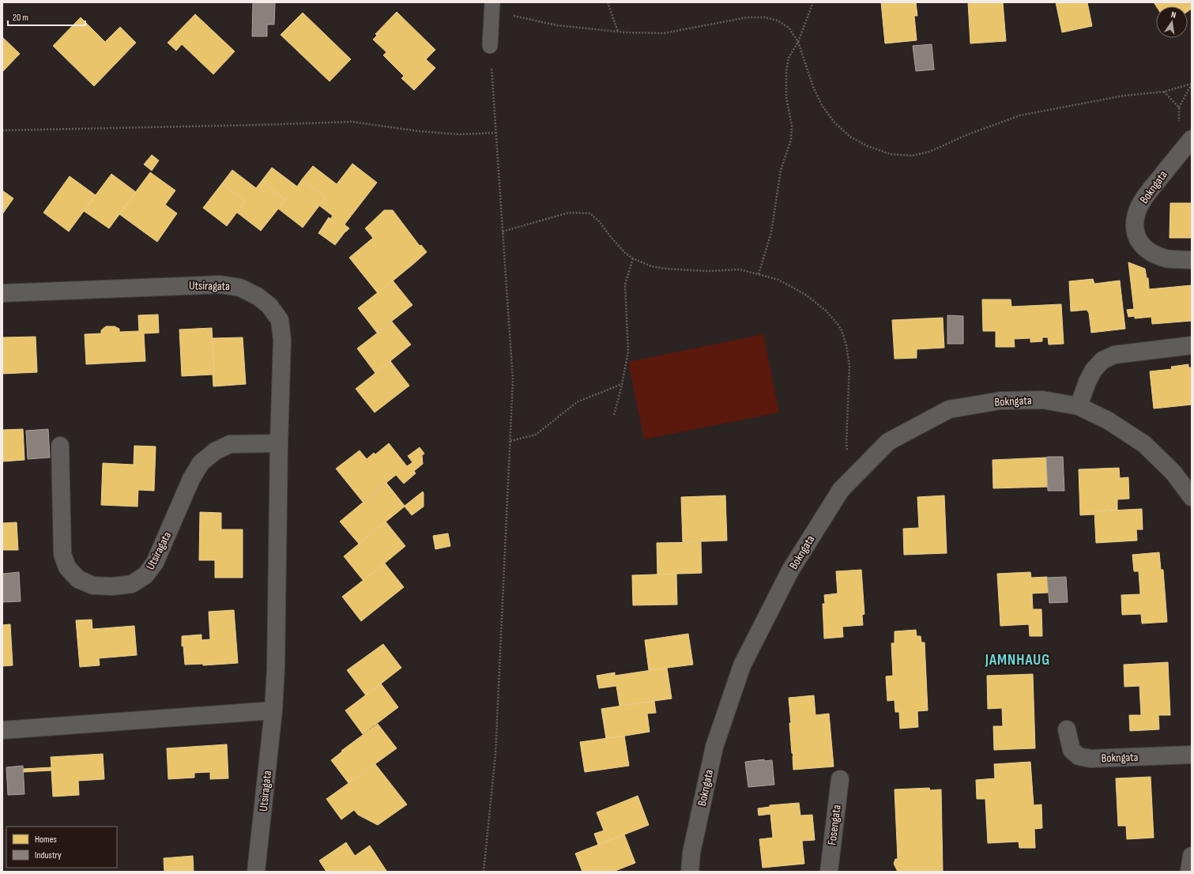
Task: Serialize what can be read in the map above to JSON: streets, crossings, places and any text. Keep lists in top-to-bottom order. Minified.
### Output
{"streets":{"street":["Bokngata","Utsiragata","Fosengata"]},"districts":["JAMNHAUG"],"legend":["Homes","Industry"],"scale_bar":"20 m","north":"top"}
